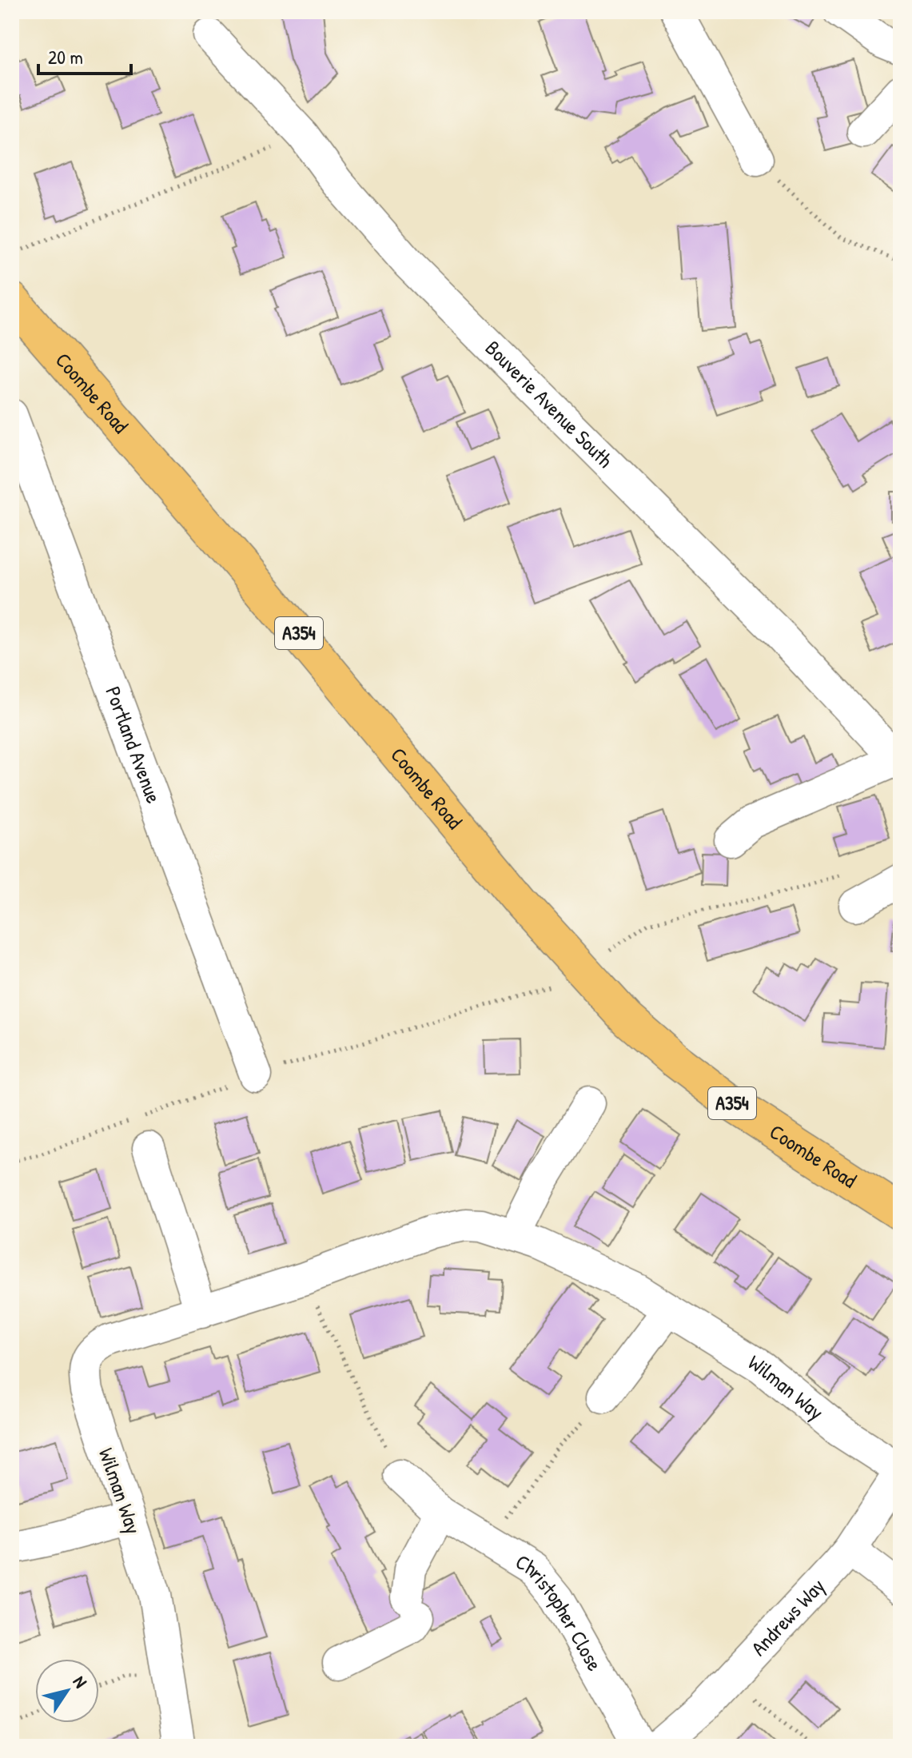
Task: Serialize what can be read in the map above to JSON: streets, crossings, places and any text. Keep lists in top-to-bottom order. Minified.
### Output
{"streets":{"highway":["Coombe Road","A354"],"street":["Bouverie Avenue South","Portland Avenue","Wilman Way","Christopher Close","Andrews Way"]},"crossings":[["Wilman Way","Andrews Way"]],"scale_bar":"20 m","north":"top right"}
